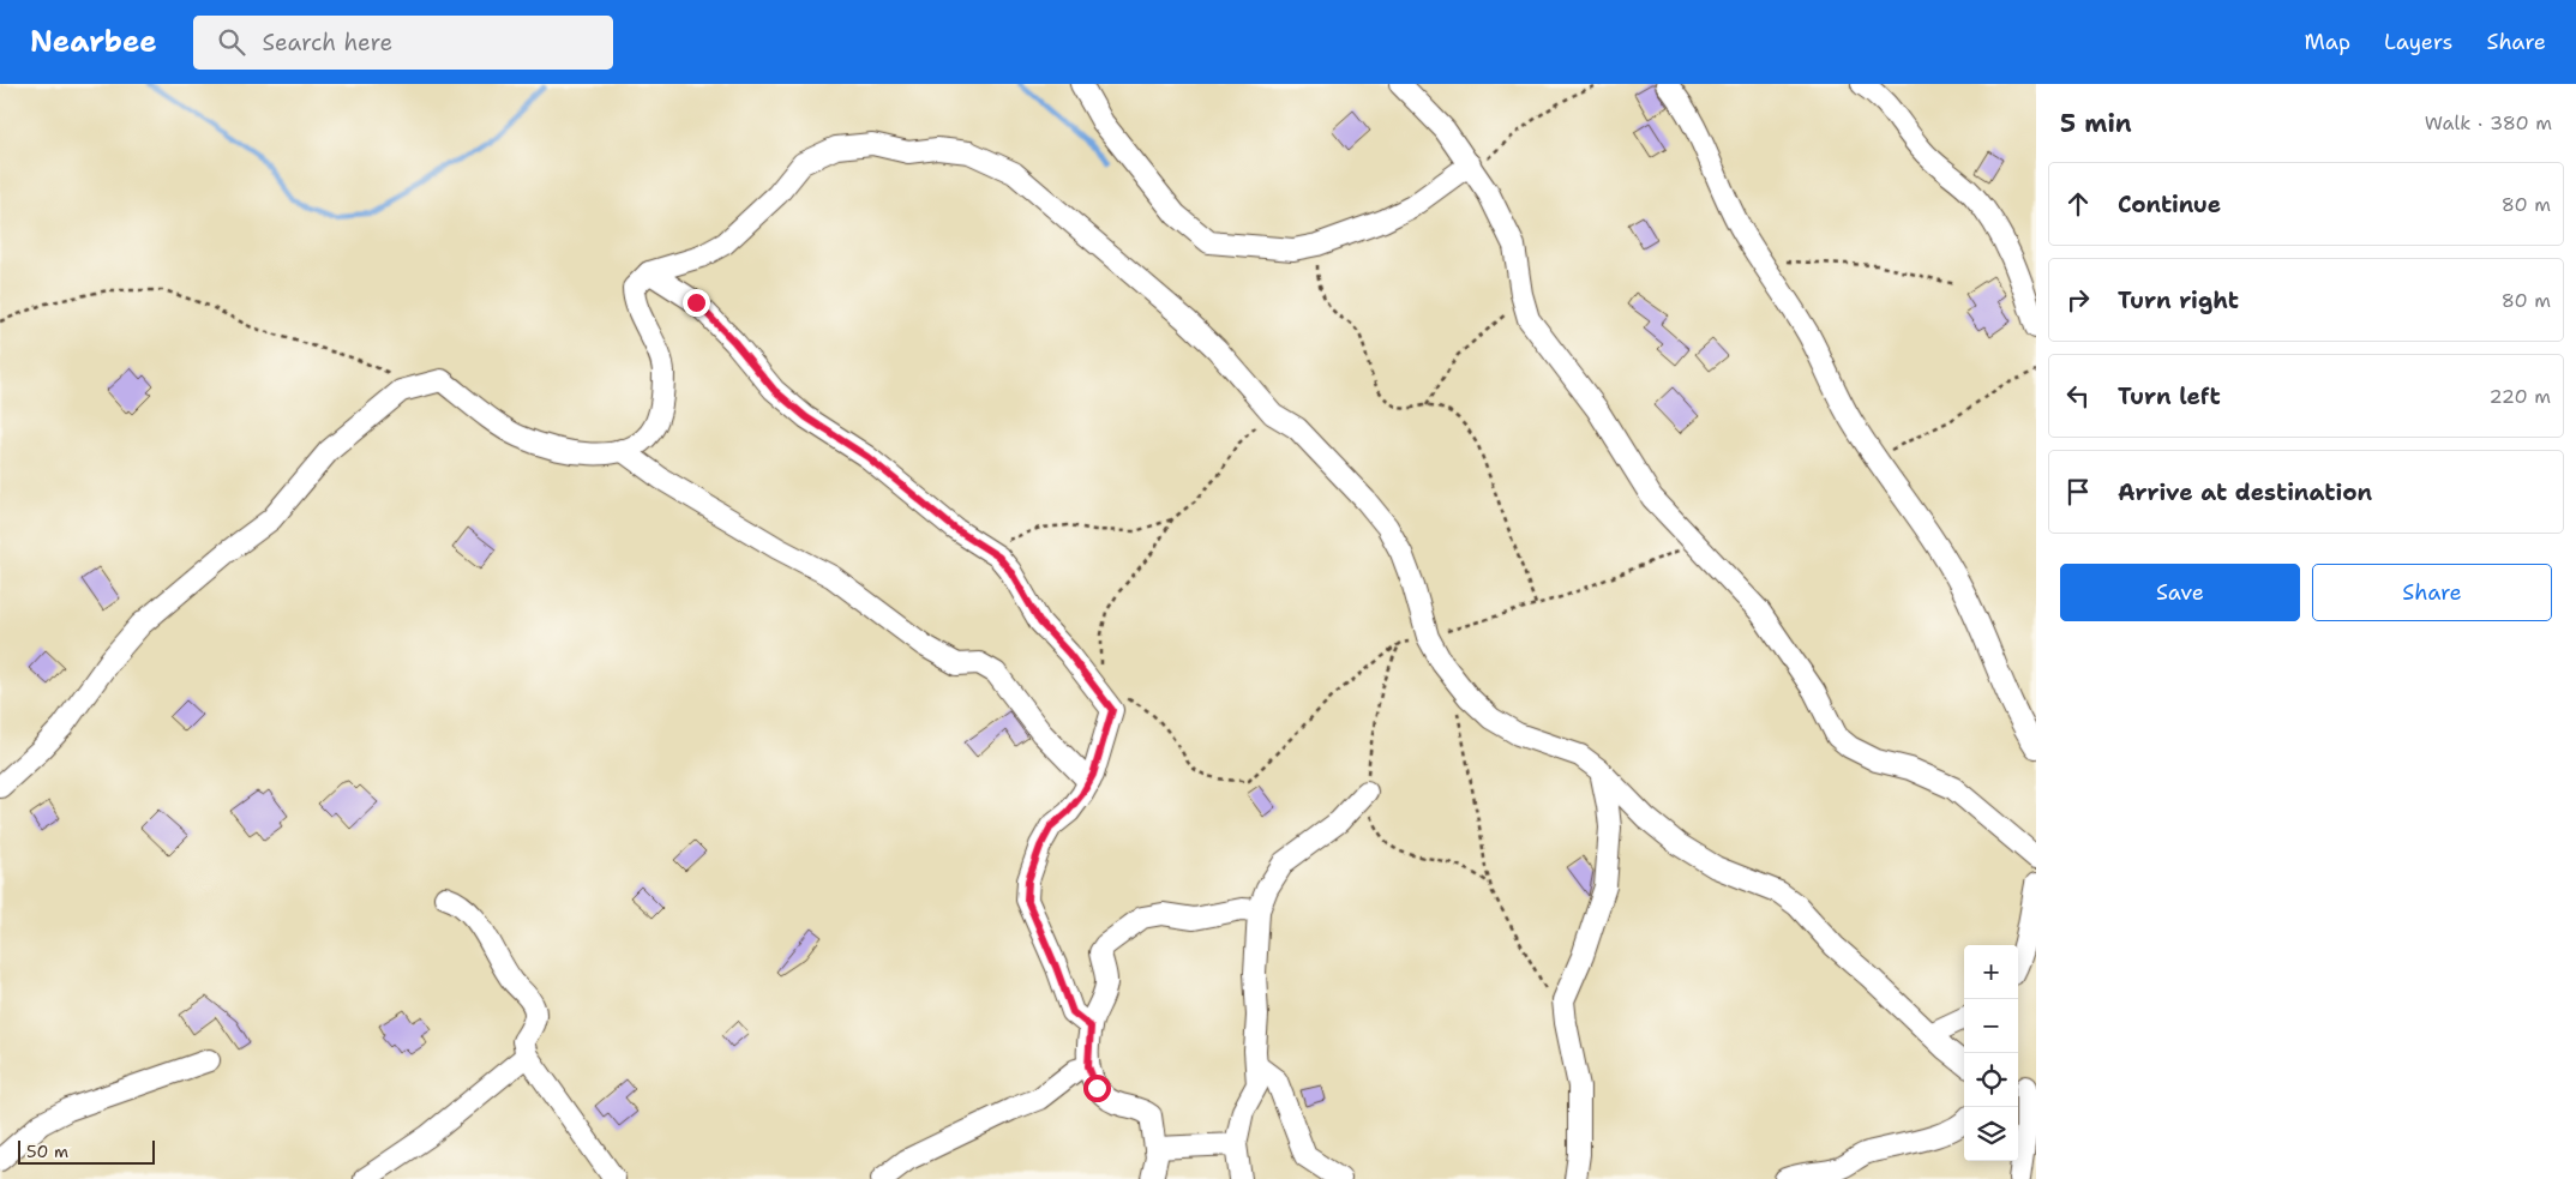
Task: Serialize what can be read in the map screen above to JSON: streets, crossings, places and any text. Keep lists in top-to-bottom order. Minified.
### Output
{"scale_bar":"50 m","page":{"header":"Nearbee","search":"Search here","nav":["Map","Layers","Share"],"heading":["5 min","Walk · 380 m"],"list":[["Continue","80 m"],["Turn right","80 m"],["Turn left","220 m"],"Arrive at destination"],"buttons":["Save","Share"],"map_buttons":["+","−"],"scale":"50 m"}}
